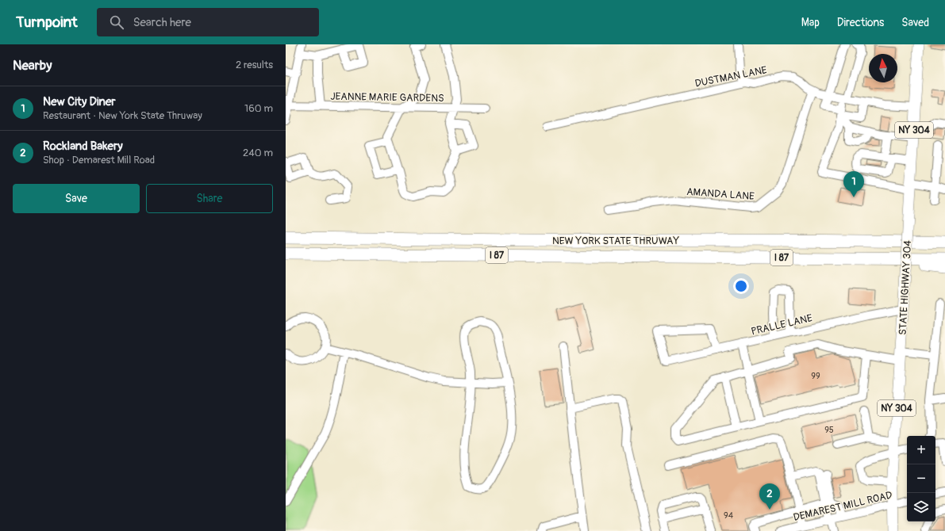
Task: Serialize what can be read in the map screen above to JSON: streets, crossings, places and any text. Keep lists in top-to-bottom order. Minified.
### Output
{"streets":{"highway":["NEW YORK STATE THRUWAY","I 87"],"main road":["NY 304","STATE HIGHWAY 304"],"street":["DUSTMAN LANE","JEANNE MARIE GARDENS","AMANDA LANE","PRALLE LANE","DEMAREST MILL ROAD"]},"crossings":[["DUSTMAN LANE","AMANDA LANE"],["DUSTMAN LANE","STATE HIGHWAY 304"],["STATE HIGHWAY 304","PRALLE LANE"],["STATE HIGHWAY 304","DEMAREST MILL ROAD"]],"house_numbers":["99","95","94"],"north":"top","page":{"header":"Turnpoint","search":"Search here","nav":["Map","Directions","Saved"],"heading":["Nearby","2 results"],"list":[{"mark":"1","name":"New City Diner","note":"Restaurant · New York State Thruway","value":"160 m"},{"mark":"2","name":"Rockland Bakery","note":"Shop · Demarest Mill Road","value":"240 m"}],"pins":["1","2"],"buttons":["Save","Share"],"map_buttons":["+","−"]}}
